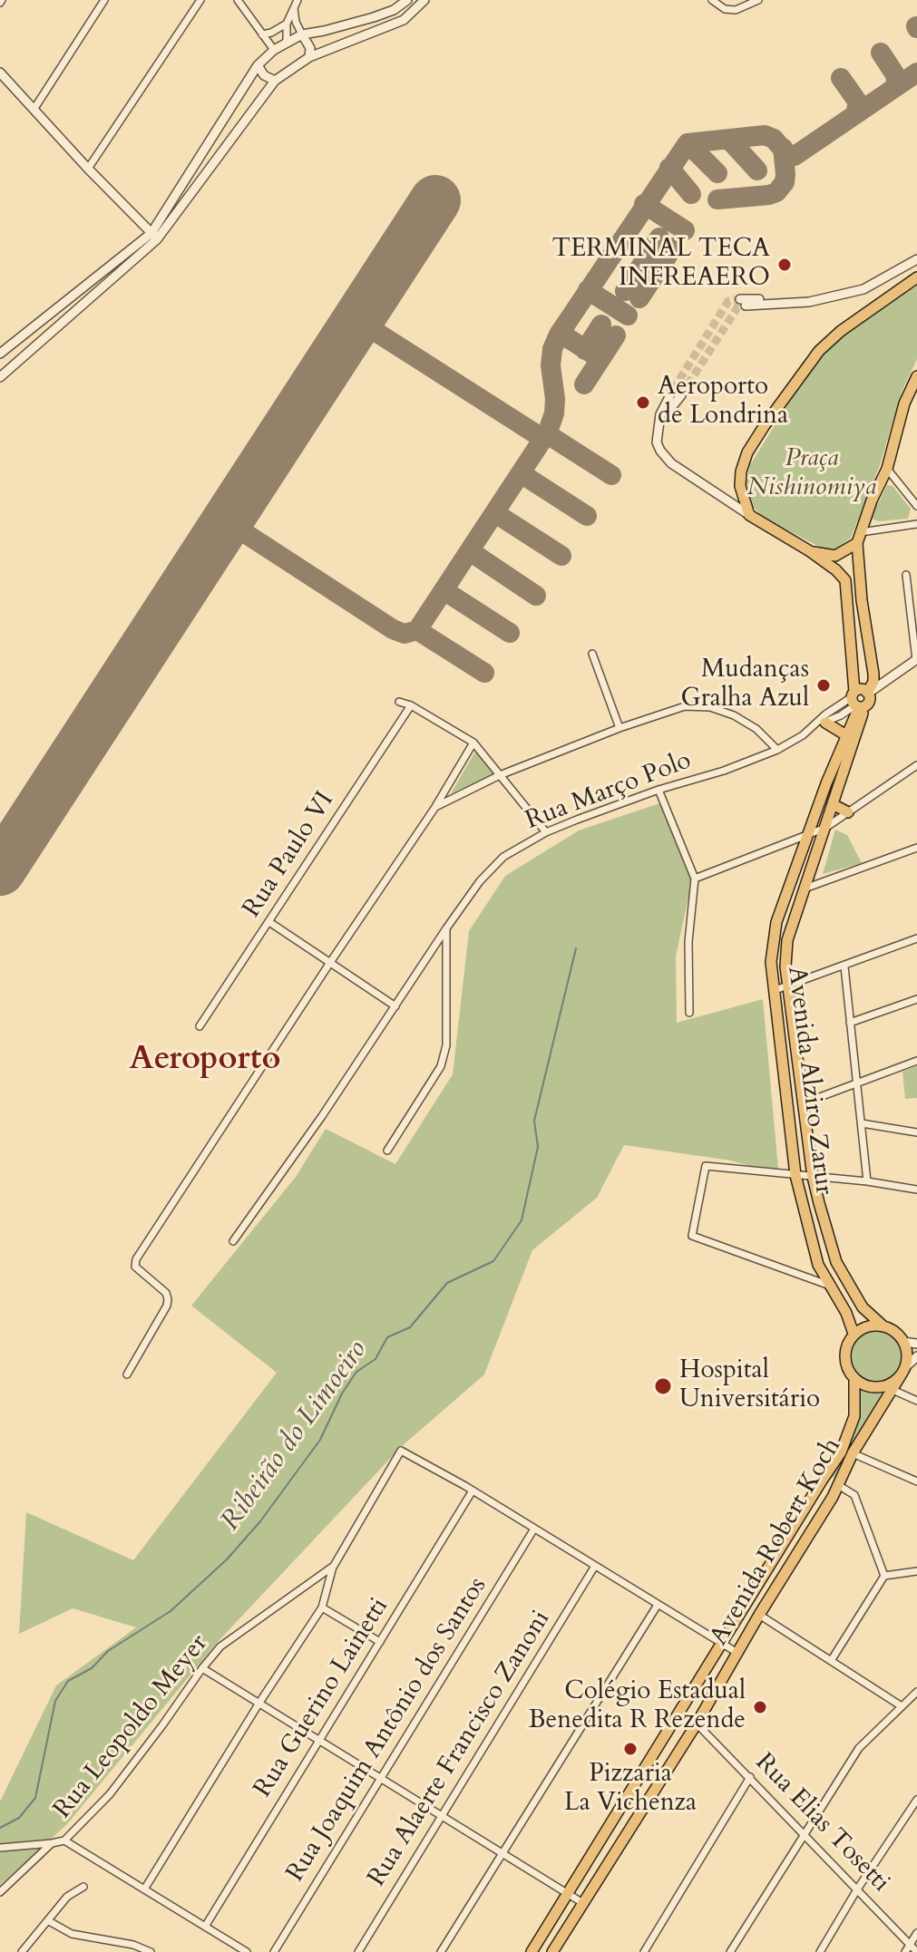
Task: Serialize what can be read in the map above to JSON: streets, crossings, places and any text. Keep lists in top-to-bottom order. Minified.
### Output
{"streets":{"main road":["Avenida Alziro Zarur","Avenida Robert Koch"],"street":["Rua Março Polo","Rua Paulo VI","Rua Guerino Lainetti","Rua Leopoldo Meyer","Rua Joaquim Antônio dos Santos","Rua Alaerte Francisco Zanoni","Rua Elias Tosetti"]},"crossings":[["Rua Março Polo","Avenida Alziro Zarur"],["Avenida Alziro Zarur","Avenida Robert Koch"],["Avenida Robert Koch","Rua Elias Tosetti"],["Rua Guerino Lainetti","Rua Leopoldo Meyer"]],"districts":["Aeroporto"],"water":["Ribeirão do Limoeiro"],"parks":["Praça Nishinomiya"],"places":["TERMINAL TECA INFREAERO","Aeroporto de Londrina","Mudanças Gralha Azul","Hospital Universitário","Colégio Estadual Benedita R Rezende","Pizzaria La Vichenza"]}
